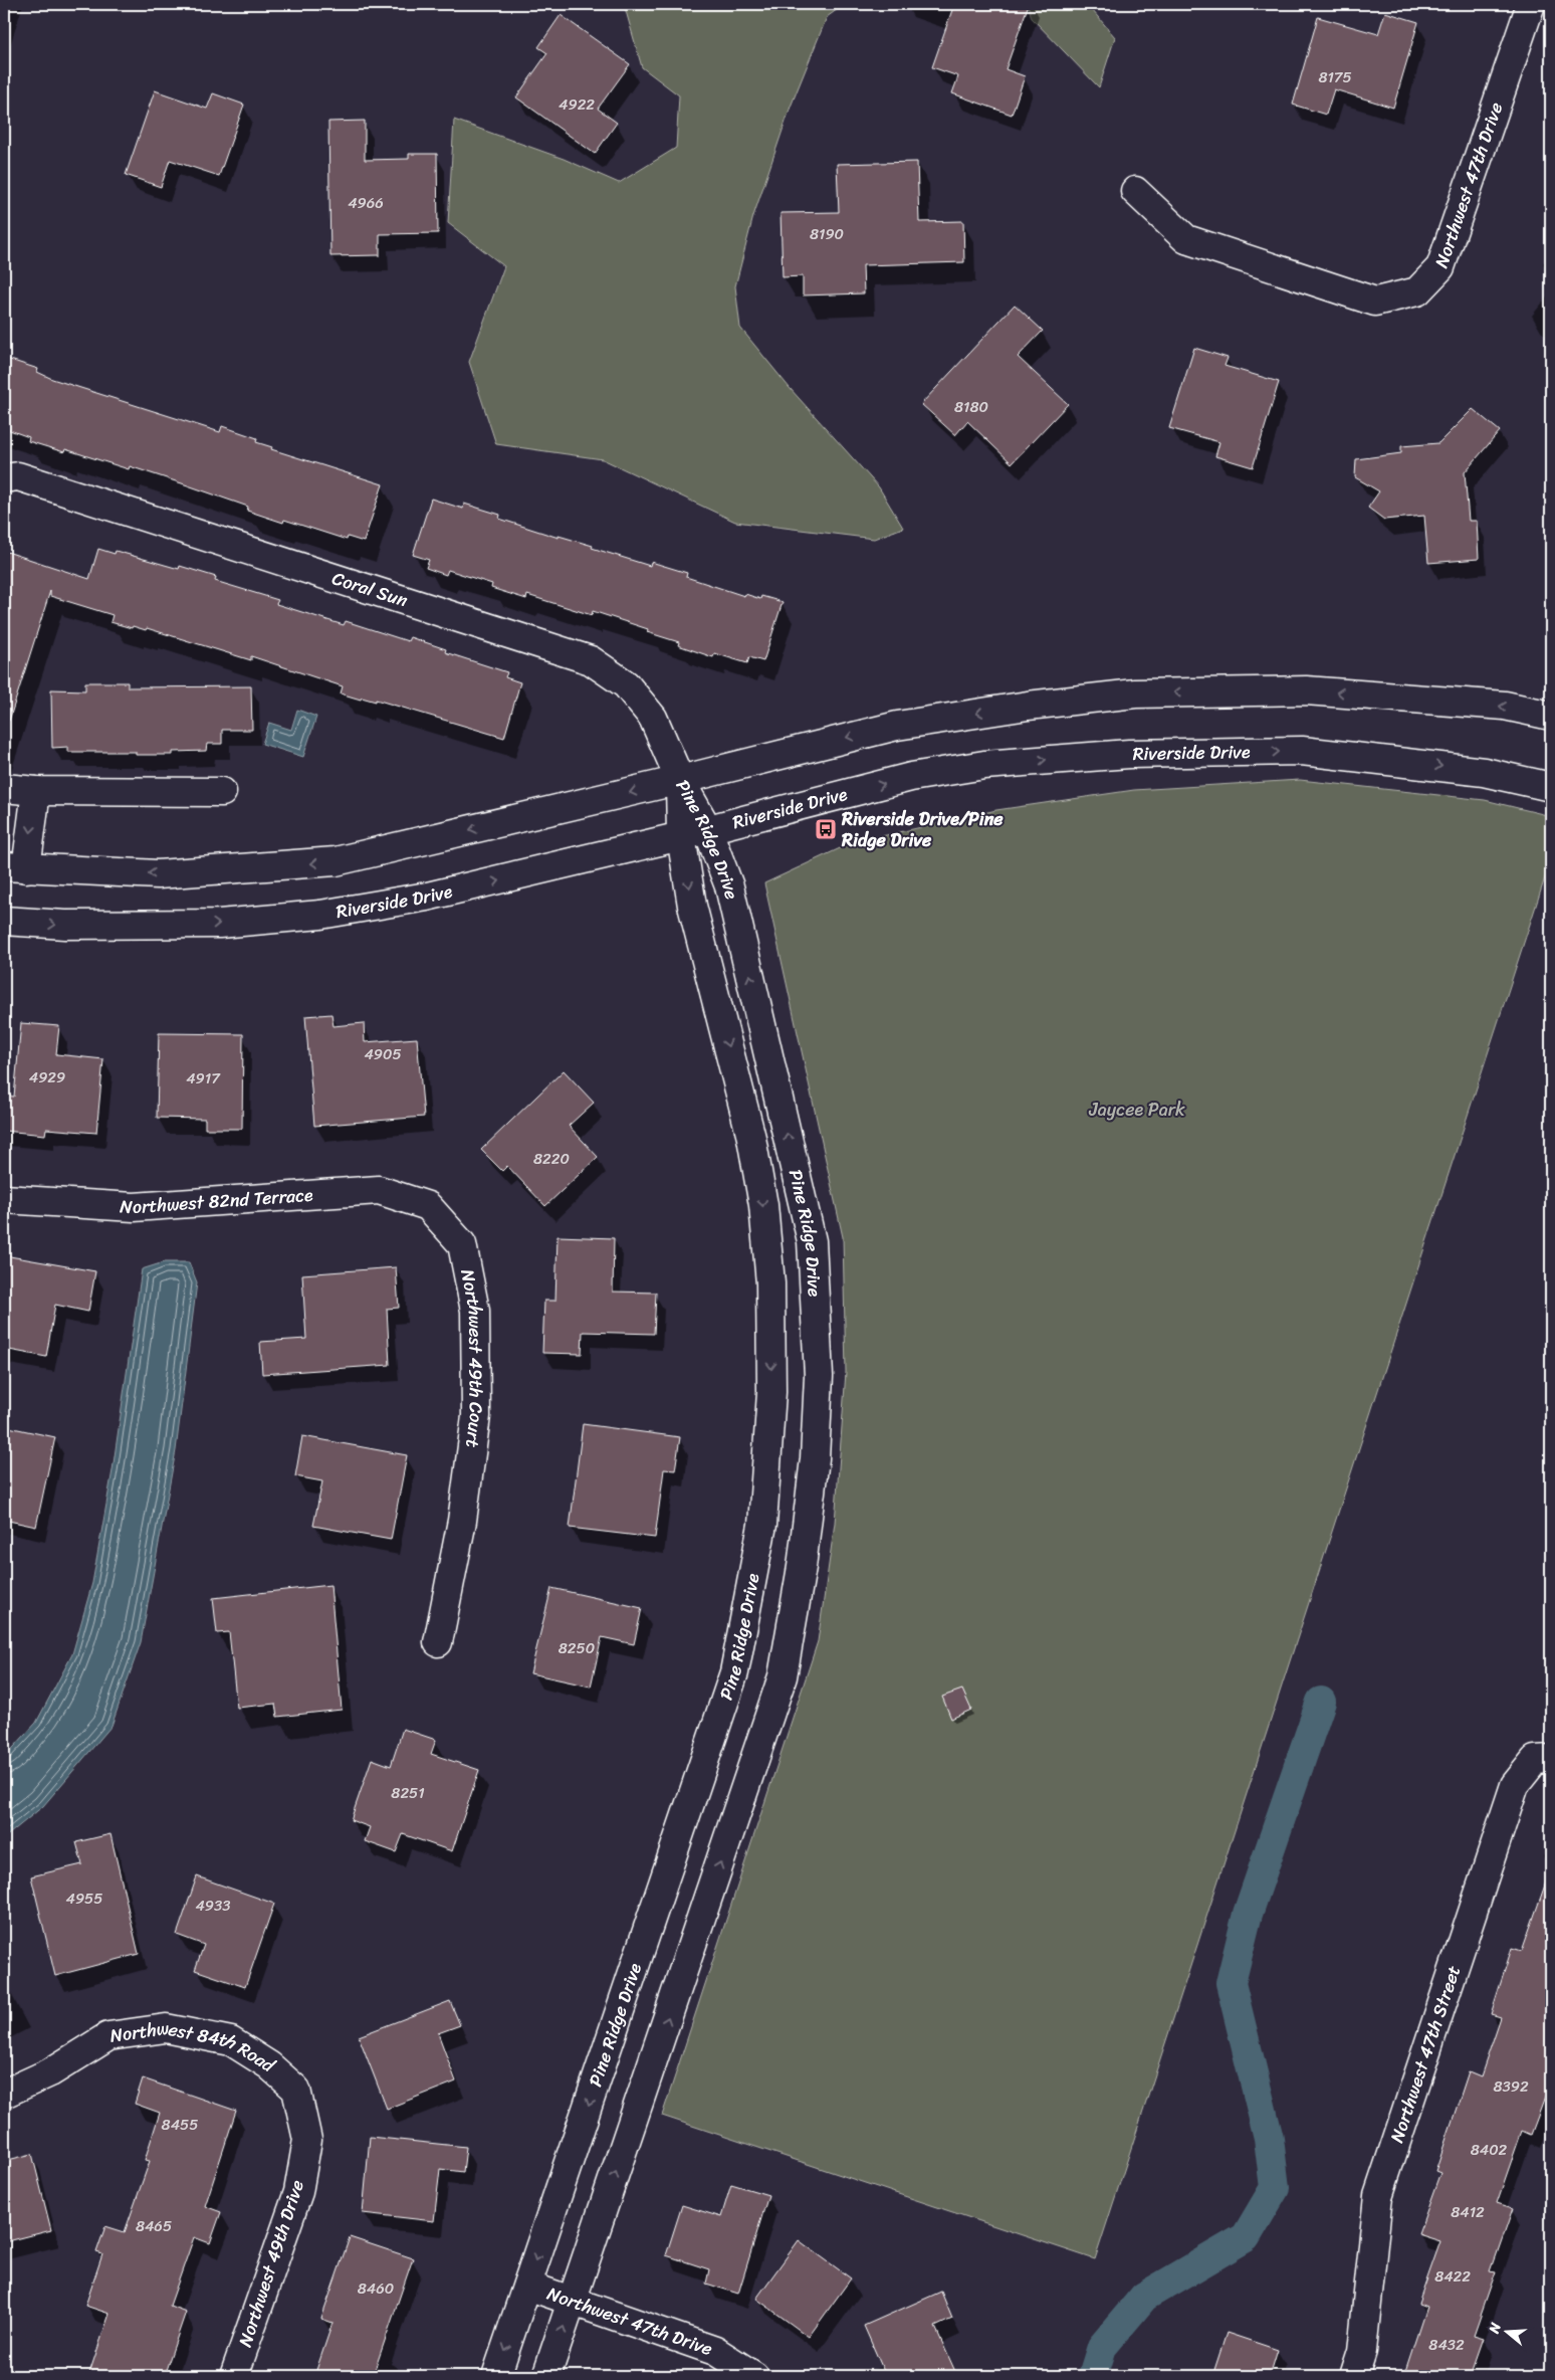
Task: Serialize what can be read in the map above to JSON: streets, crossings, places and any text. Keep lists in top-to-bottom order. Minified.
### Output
{"streets":{"street":["Northwest 47th Drive","Coral Sun","Riverside Drive","Pine Ridge Drive","Northwest 82nd Terrace","Northwest 49th Court","Northwest 47th Street","Northwest 84th Road","Northwest 49th Drive"]},"crossings":[["Northwest 47th Drive","Pine Ridge Drive"],["Coral Sun","Pine Ridge Drive"],["Riverside Drive","Pine Ridge Drive"],["Northwest 82nd Terrace","Northwest 49th Court"],["Northwest 84th Road","Northwest 49th Drive"]],"parks":["Jaycee Park"],"places":{"bus stop":["Riverside Drive/Pine Ridge Drive"]},"house_numbers":["8175","4922","4966","8190","8180","4905","4929","4917","8220","8250","8251","4955","4933","8392","8455","8402","8412","8465","8422","8460","8432"],"north":"left"}
